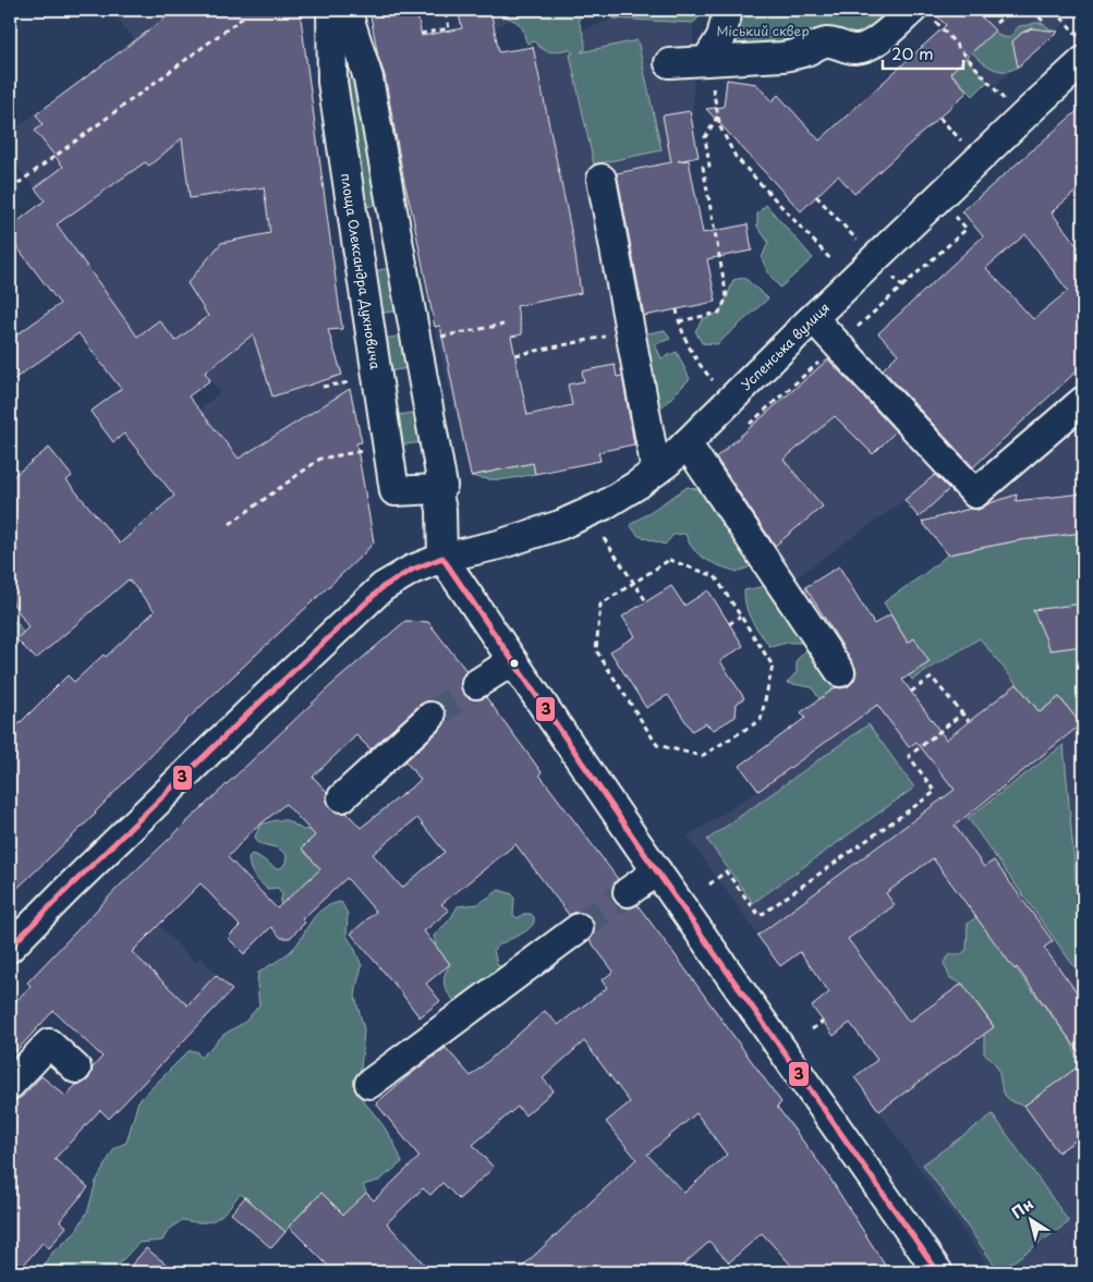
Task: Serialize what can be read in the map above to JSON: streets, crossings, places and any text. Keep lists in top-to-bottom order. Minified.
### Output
{"streets":{"street":["площа Олександра Духновича","Успенська вулиця"]},"parks":["Міський сквер"],"lines":["transit line 3"],"scale_bar":"20 m","north":"top left"}
